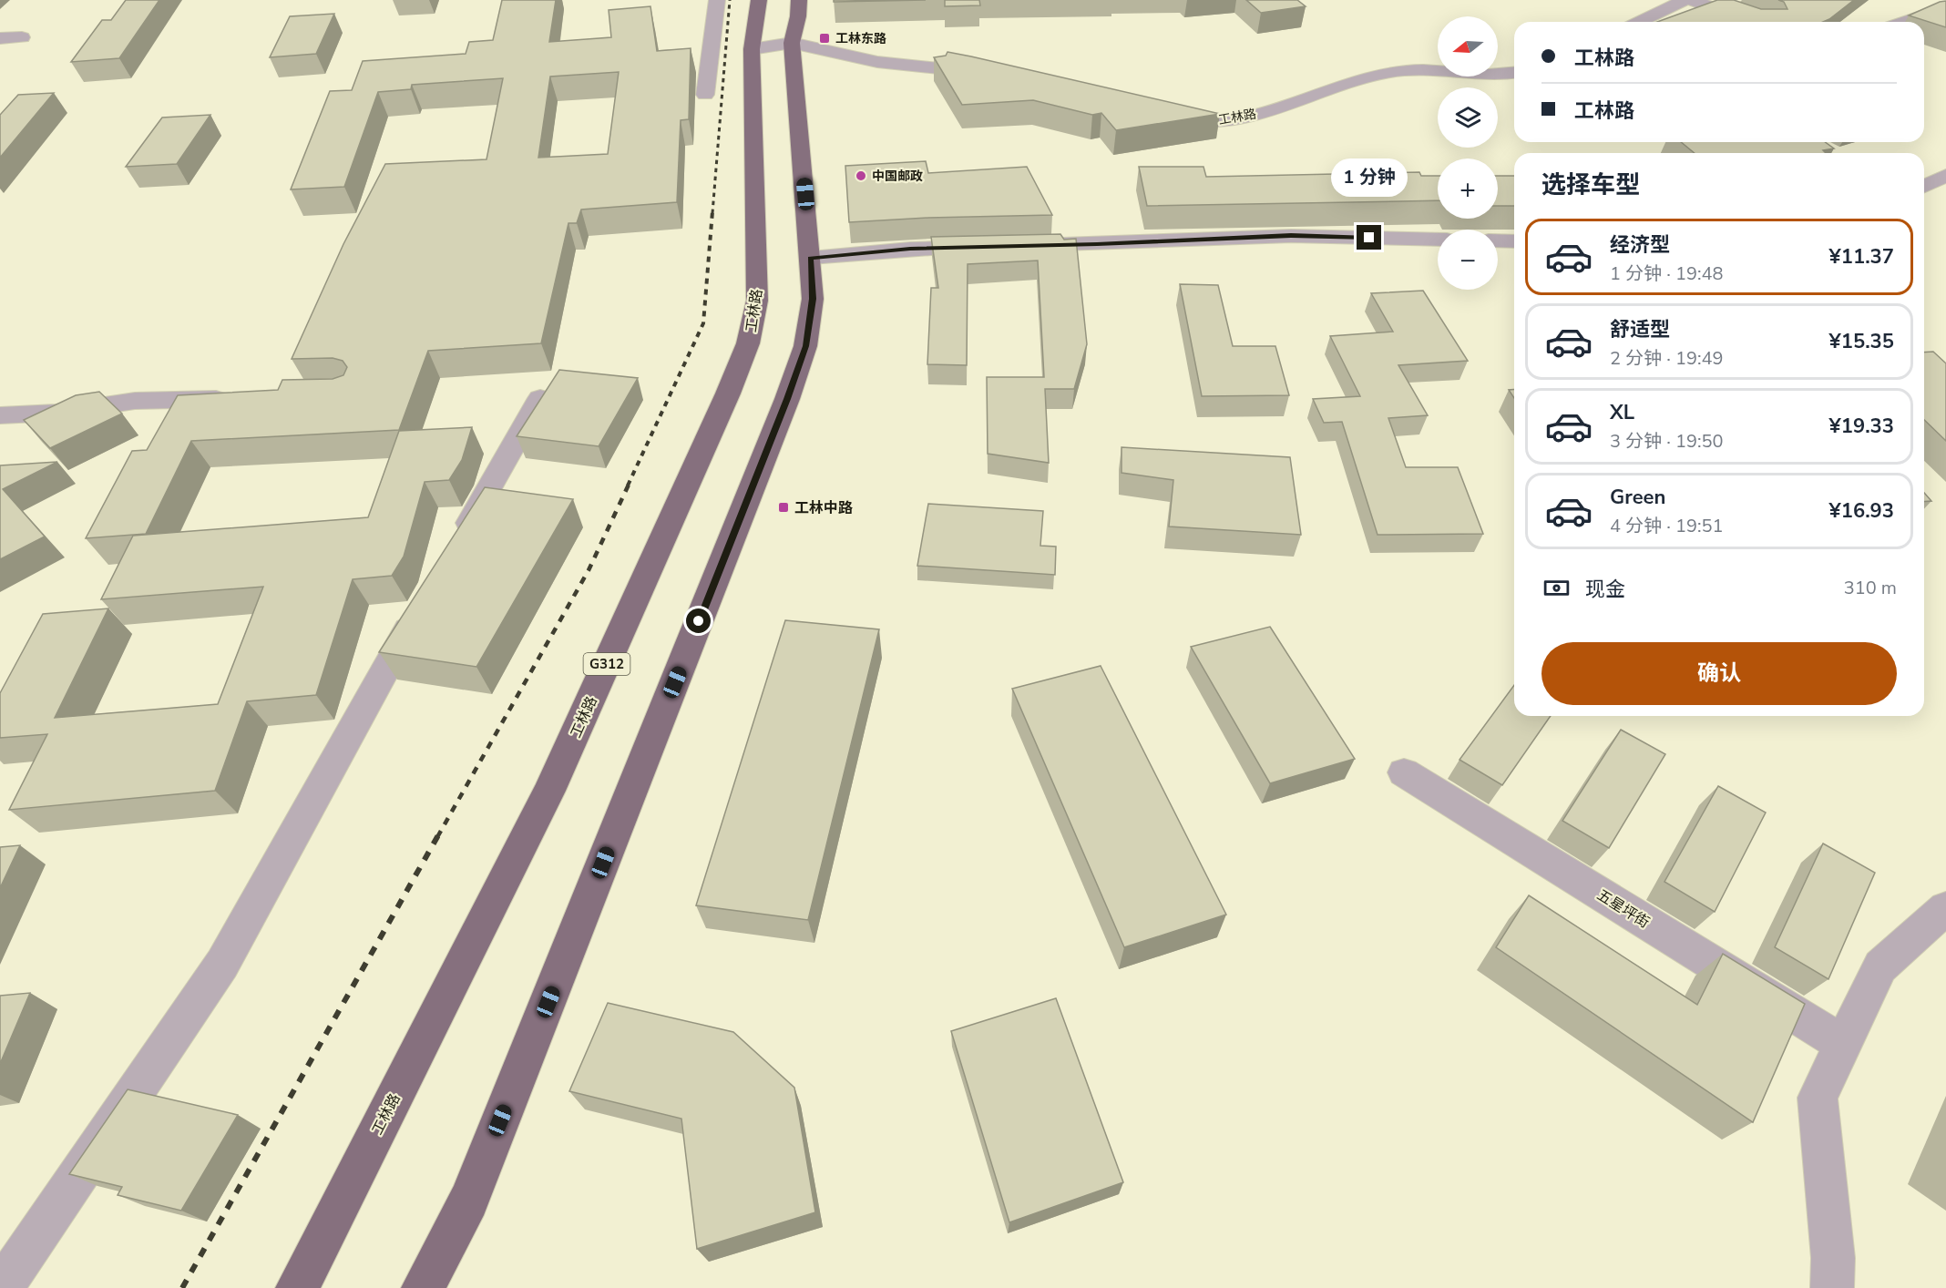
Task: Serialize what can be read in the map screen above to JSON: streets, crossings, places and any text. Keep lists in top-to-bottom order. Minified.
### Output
{"streets":{"highway":["工林路","G312"],"street":["五星坪街"]},"places":{"transit":["工林东路","工林中路"],"other":["中国邮政"]},"north":"left","page":{"map_buttons":["+","−"],"banner":["工林路","工林路"],"heading":"选择车型","bubble":"1 分钟","list":[{"name":"经济型","note":"1 分钟 · 19:48","value":"¥11.37"},{"name":"舒适型","note":"2 分钟 · 19:49","value":"¥15.35"},{"name":"XL","note":"3 分钟 · 19:50","value":"¥19.33"},{"name":"Green","note":"4 分钟 · 19:51","value":"¥16.93"}],"pay":["现金","310 m"],"buttons":"确认"}}
